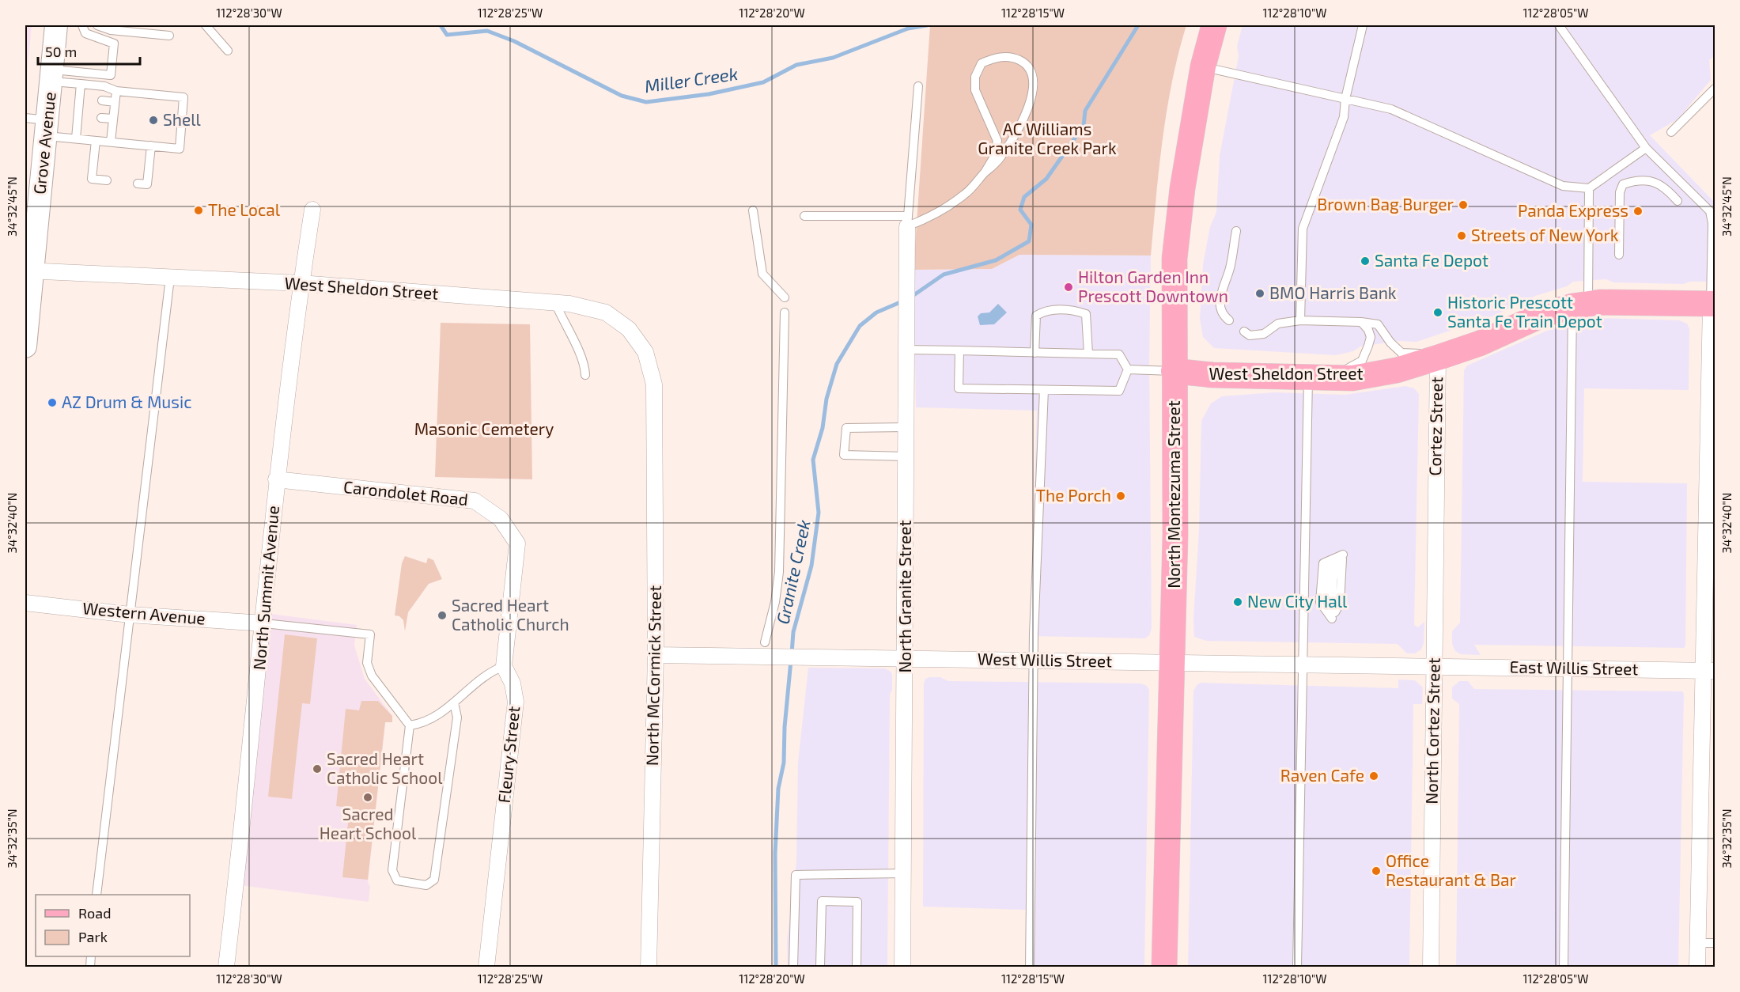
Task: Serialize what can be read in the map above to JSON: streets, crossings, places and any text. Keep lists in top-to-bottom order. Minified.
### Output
{"streets":{"main road":["Grove Avenue","West Sheldon Street","North Montezuma Street"],"street":["Cortez Street","Carondolet Road","North Summit Avenue","North Granite Street","Western Avenue","West Willis Street","East Willis Street","North McCormick Street","North Cortez Street","Fleury Street"]},"crossings":[["Grove Avenue","West Sheldon Street"],["West Sheldon Street","Cortez Street"],["West Sheldon Street","North Montezuma Street"],["West Sheldon Street","North Summit Avenue"],["West Sheldon Street","North McCormick Street"],["Cortez Street","North Cortez Street"],["Carondolet Road","North Summit Avenue"],["Carondolet Road","Fleury Street"],["North Montezuma Street","West Willis Street"],["North Summit Avenue","Western Avenue"],["North Granite Street","West Willis Street"],["West Willis Street","East Willis Street"],["West Willis Street","North McCormick Street"],["West Willis Street","North Cortez Street"],["East Willis Street","North Cortez Street"]],"water":["Miller Creek","Granite Creek"],"parks":["AC Williams Granite Creek Park","Masonic Cemetery"],"places":["Shell","Brown Bag Burger","The Local","Panda Express","Streets of New York","Santa Fe Depot","Hilton Garden Inn Prescott Downtown","BMO Harris Bank","Historic Prescott Santa Fe Train Depot","AZ Drum & Music","The Porch","New City Hall","Sacred Heart Catholic Church","Sacred Heart Catholic School","Raven Cafe","Sacred Heart School","Office Restaurant & Bar"],"legend":["Road","Park"],"scale_bar":"50 m","coordinates":["112°28'30\"W","112°28'25\"W","112°28'20\"W","112°28'15\"W","112°28'10\"W","112°28'05\"W","34°32'45\"N","34°32'40\"N","34°32'35\"N"]}
